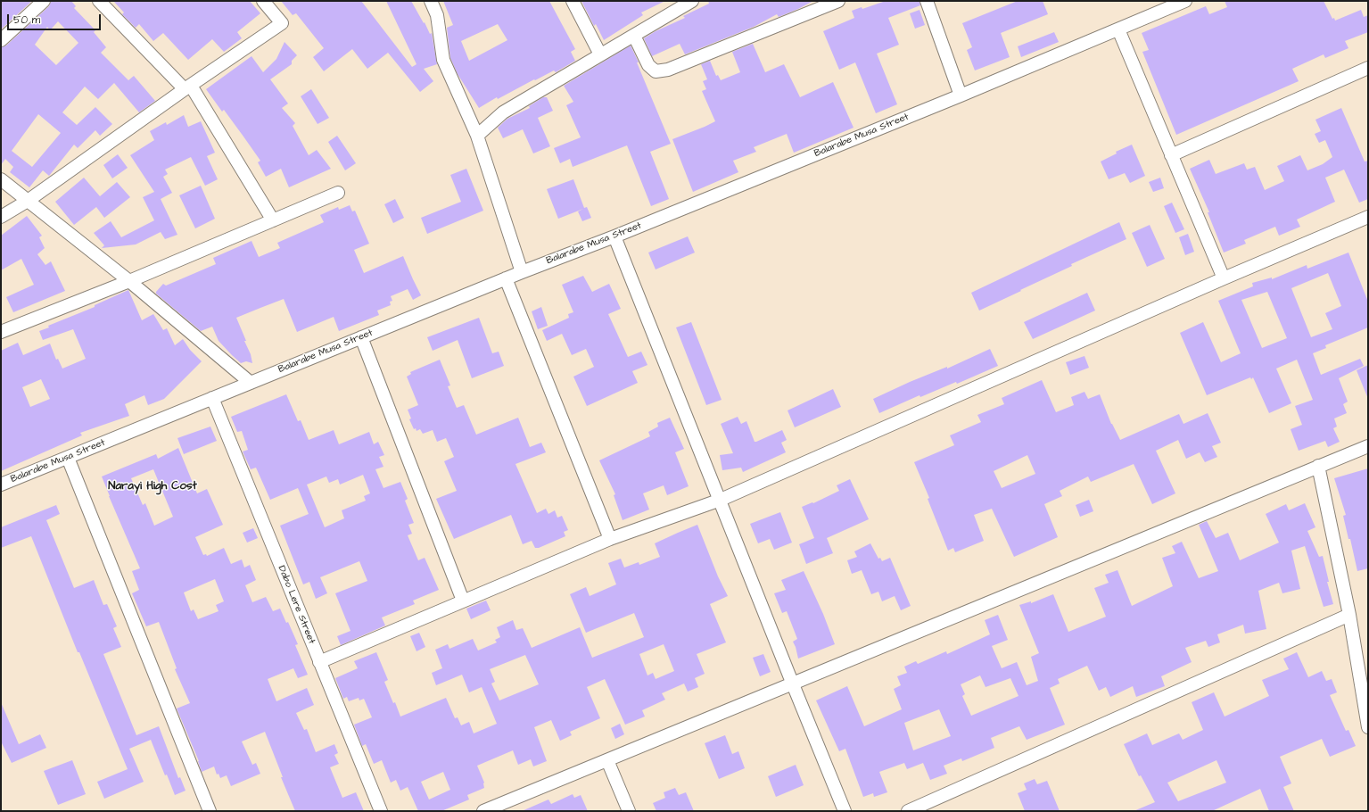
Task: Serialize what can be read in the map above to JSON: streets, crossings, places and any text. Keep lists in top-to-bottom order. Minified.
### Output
{"streets":{"street":["Balarabe Musa Street","Dabo Lere Street"]},"crossings":[["Balarabe Musa Street","Dabo Lere Street"]],"districts":["Narayi High Cost"],"scale_bar":"50 m"}
